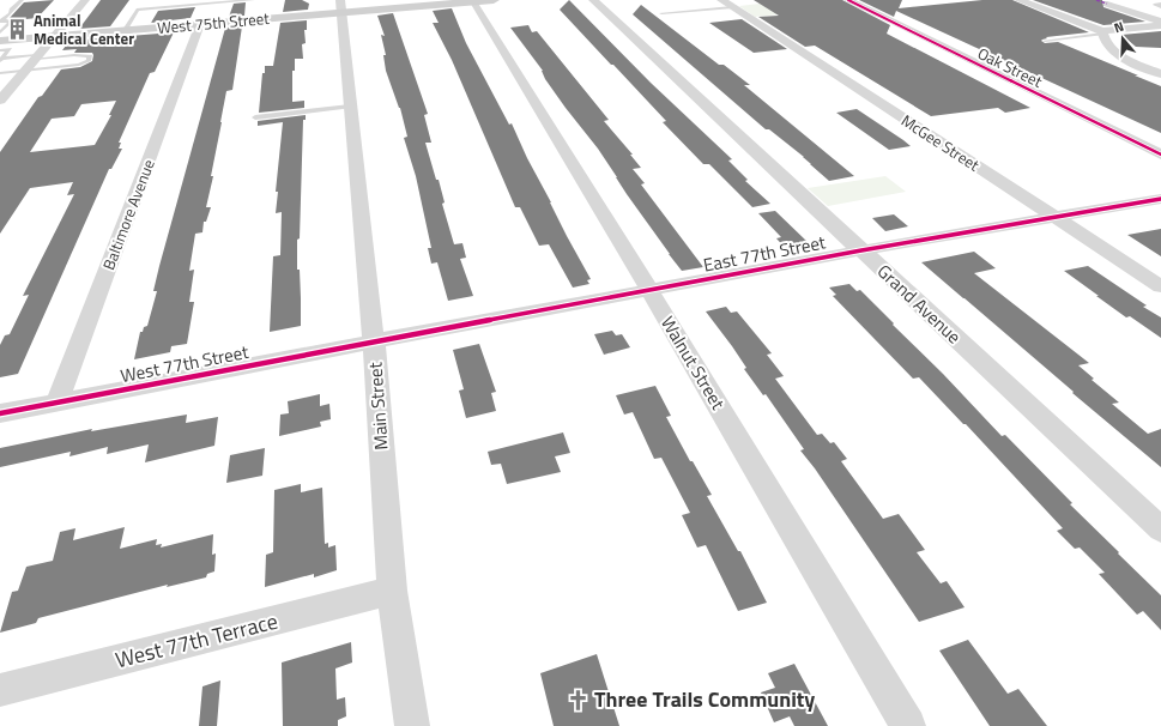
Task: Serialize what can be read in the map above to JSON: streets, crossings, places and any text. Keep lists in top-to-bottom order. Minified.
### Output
{"streets":{"main road":["West 75th Street"],"street":["Oak Street","McGee Street","Baltimore Avenue","East 77th Street","Grand Avenue","Walnut Street","West 77th Street","Main Street","West 77th Terrace"]},"crossings":[["West 75th Street","Baltimore Avenue"],["West 75th Street","Walnut Street"],["West 75th Street","Main Street"],["McGee Street","East 77th Street"],["Baltimore Avenue","West 77th Street"],["East 77th Street","Grand Avenue"],["East 77th Street","Walnut Street"],["East 77th Street","West 77th Street"],["East 77th Street","Main Street"],["West 77th Street","Main Street"],["Main Street","West 77th Terrace"]],"places":{"building":["Animal Medical Center"],"church":["Three Trails Community"]},"north":"top"}
